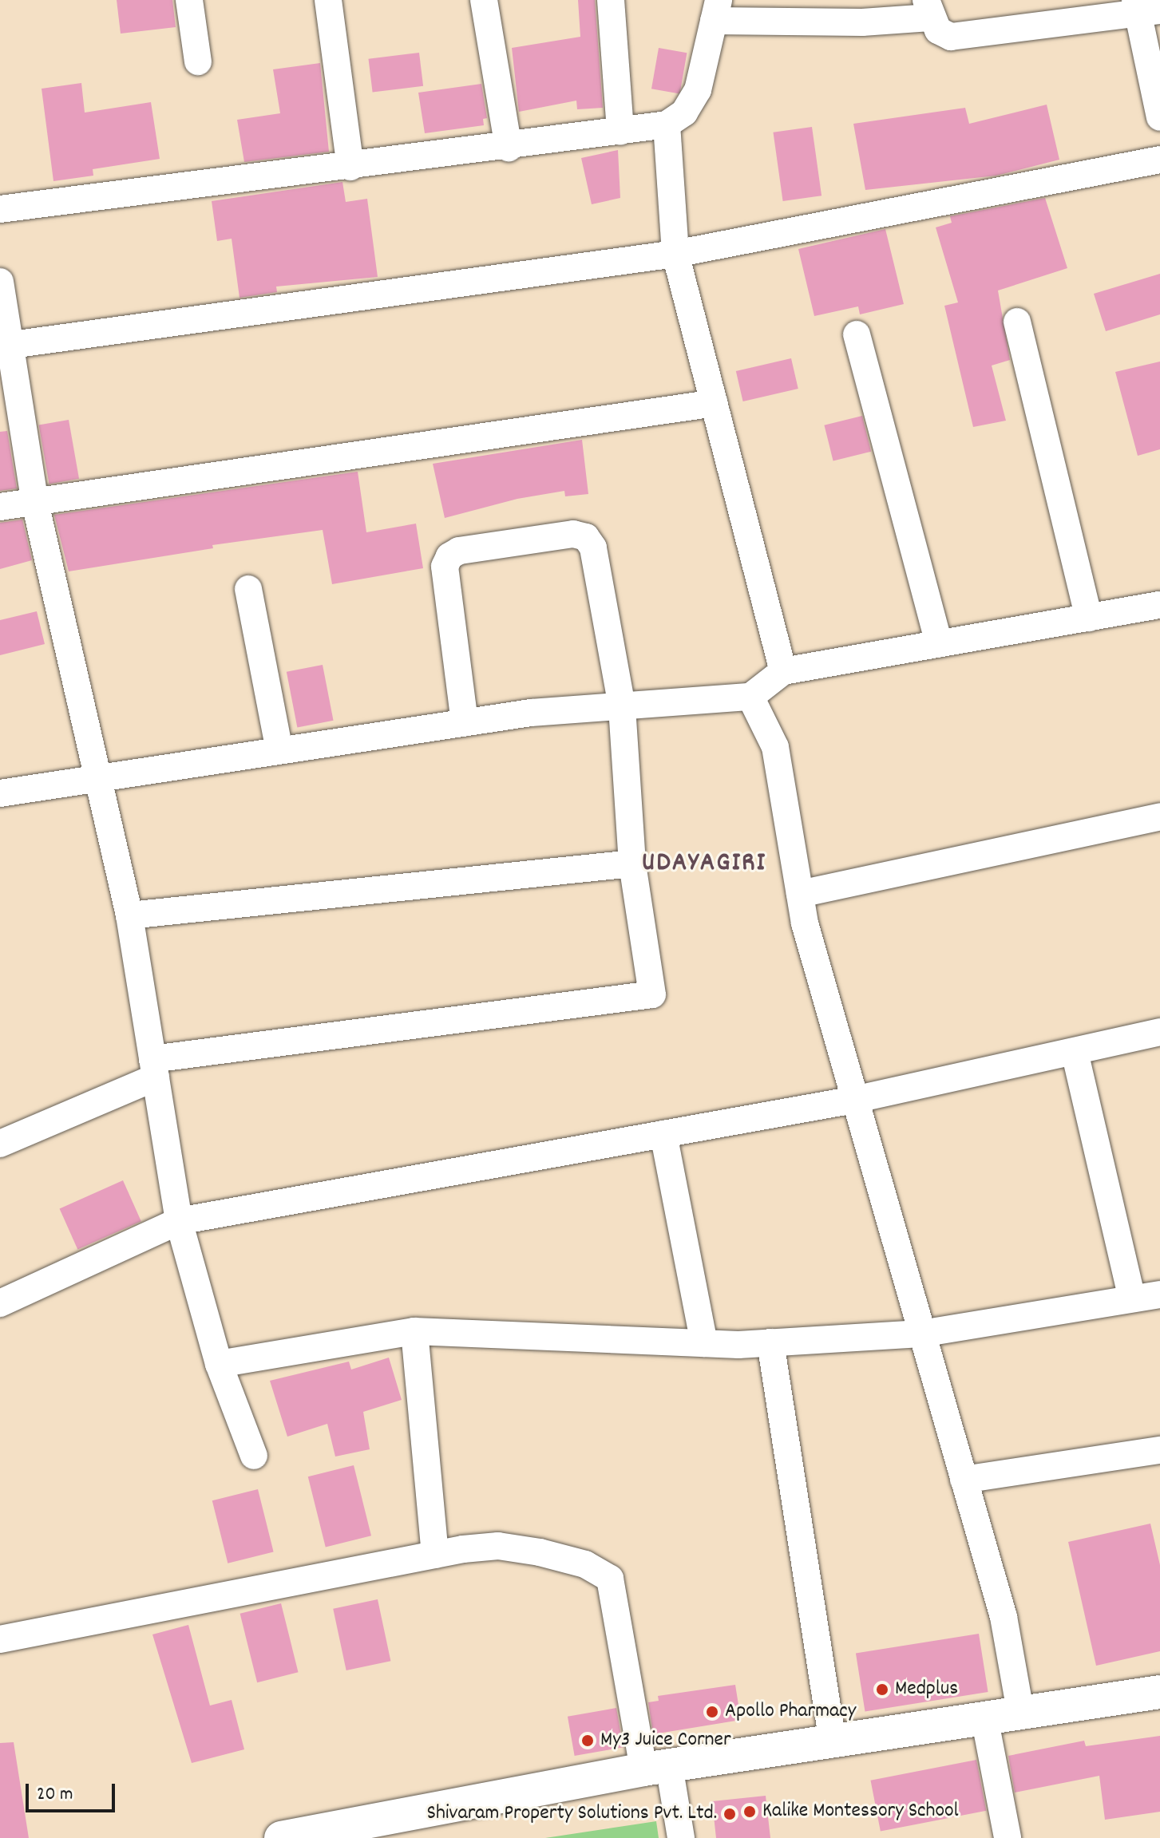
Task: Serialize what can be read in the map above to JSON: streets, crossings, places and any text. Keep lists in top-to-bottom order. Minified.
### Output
{"districts":["UDAYAGIRI"],"places":["Medplus","Apollo Pharmacy","My3 Juice Corner","Kalike Montessory School","Shivaram Property Solutions Pvt. Ltd."],"scale_bar":"20 m"}
